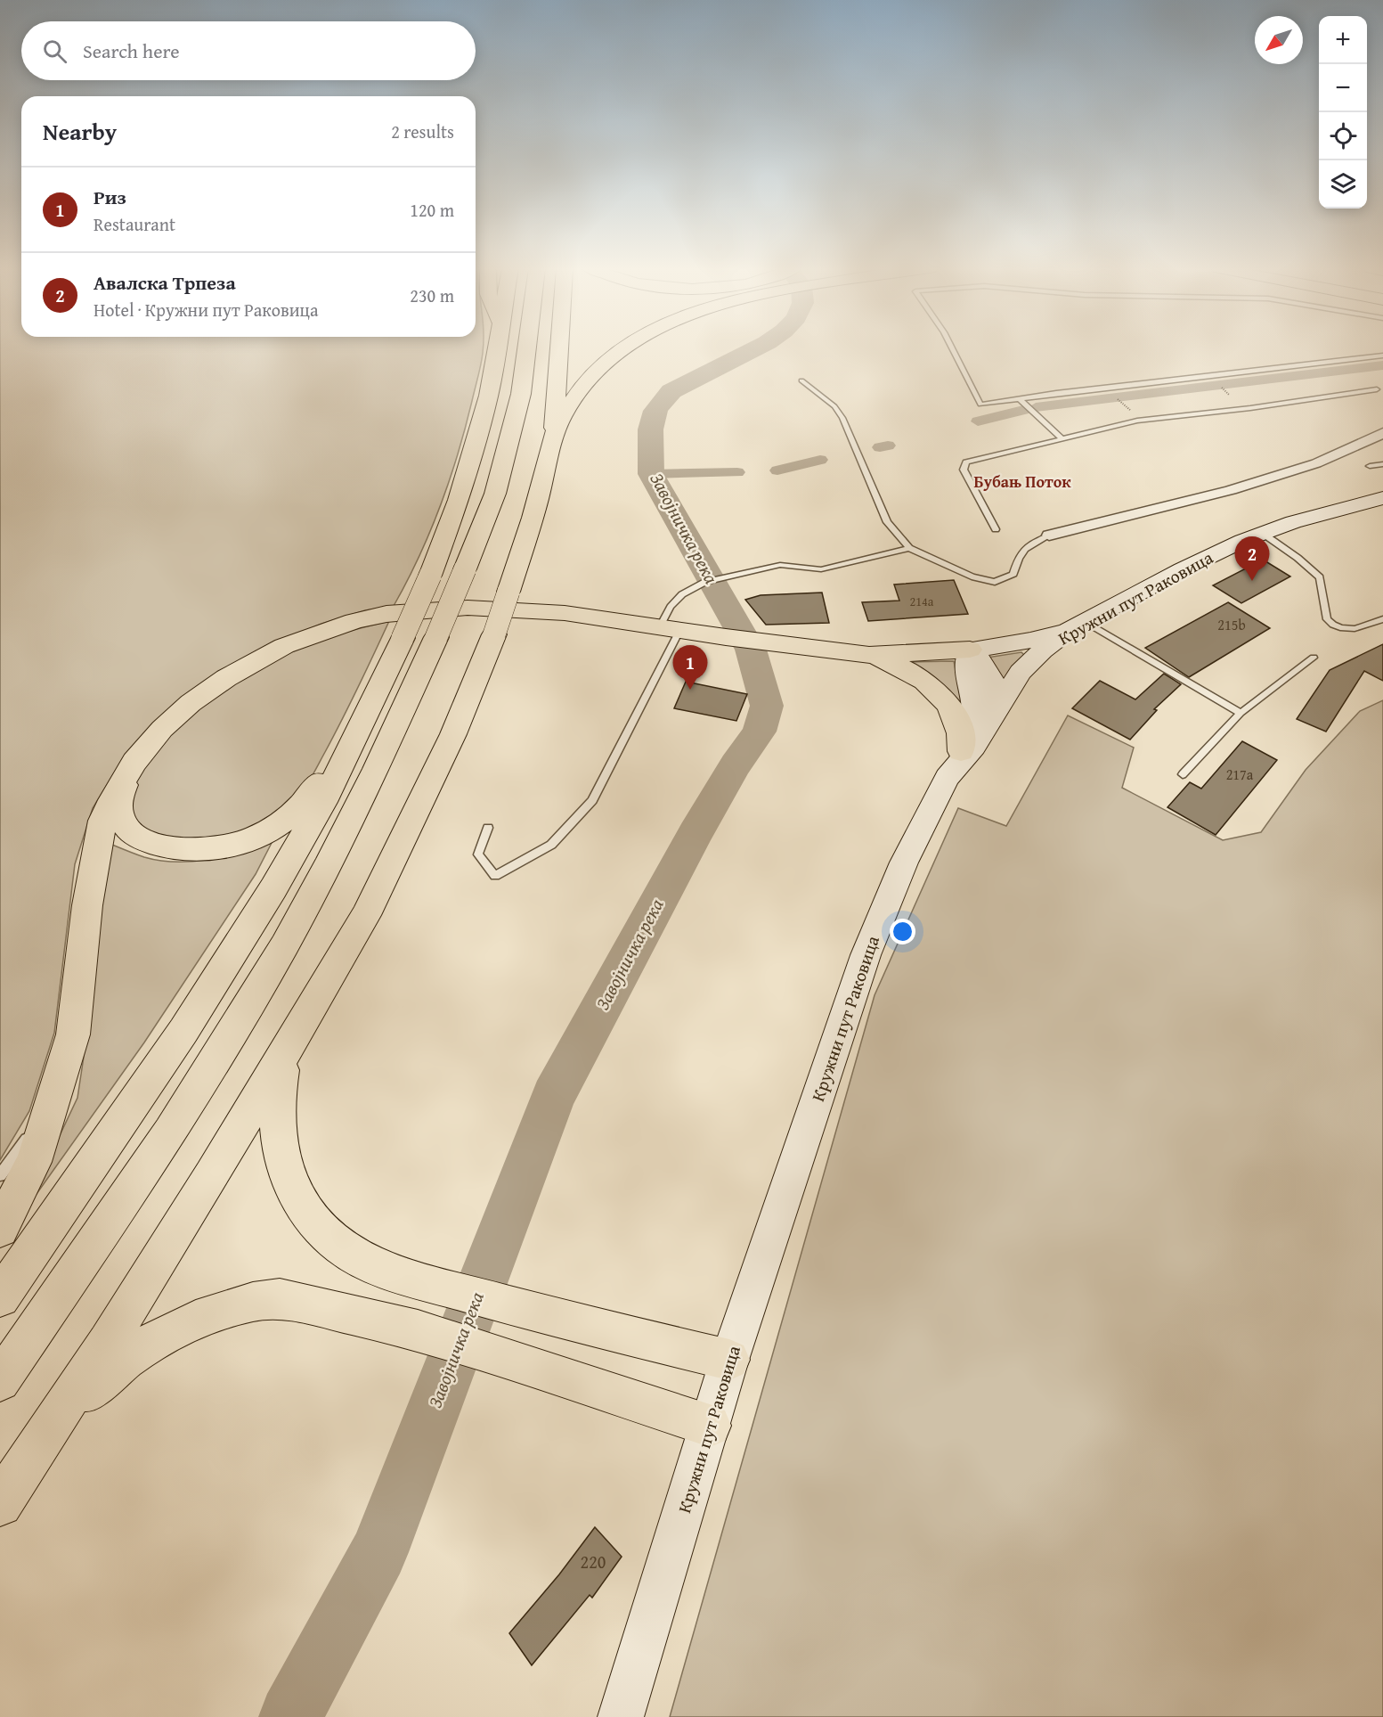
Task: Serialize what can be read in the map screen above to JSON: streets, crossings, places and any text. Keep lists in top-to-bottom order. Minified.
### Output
{"streets":{"main road":["Кружни пут Раковица"]},"districts":["Бубањ Поток"],"water":["Завојничка река"],"house_numbers":["214a","215b","217a","220"],"north":"bottom left","page":{"map_buttons":["+","−"],"search":"Search here","heading":["Nearby","2 results"],"list":[{"mark":"1","name":"Риз","note":"Restaurant","value":"120 m"},{"mark":"2","name":"Авалска Трпеза","note":"Hotel · Кружни пут Раковица","value":"230 m"}],"pins":["2","1"]}}
